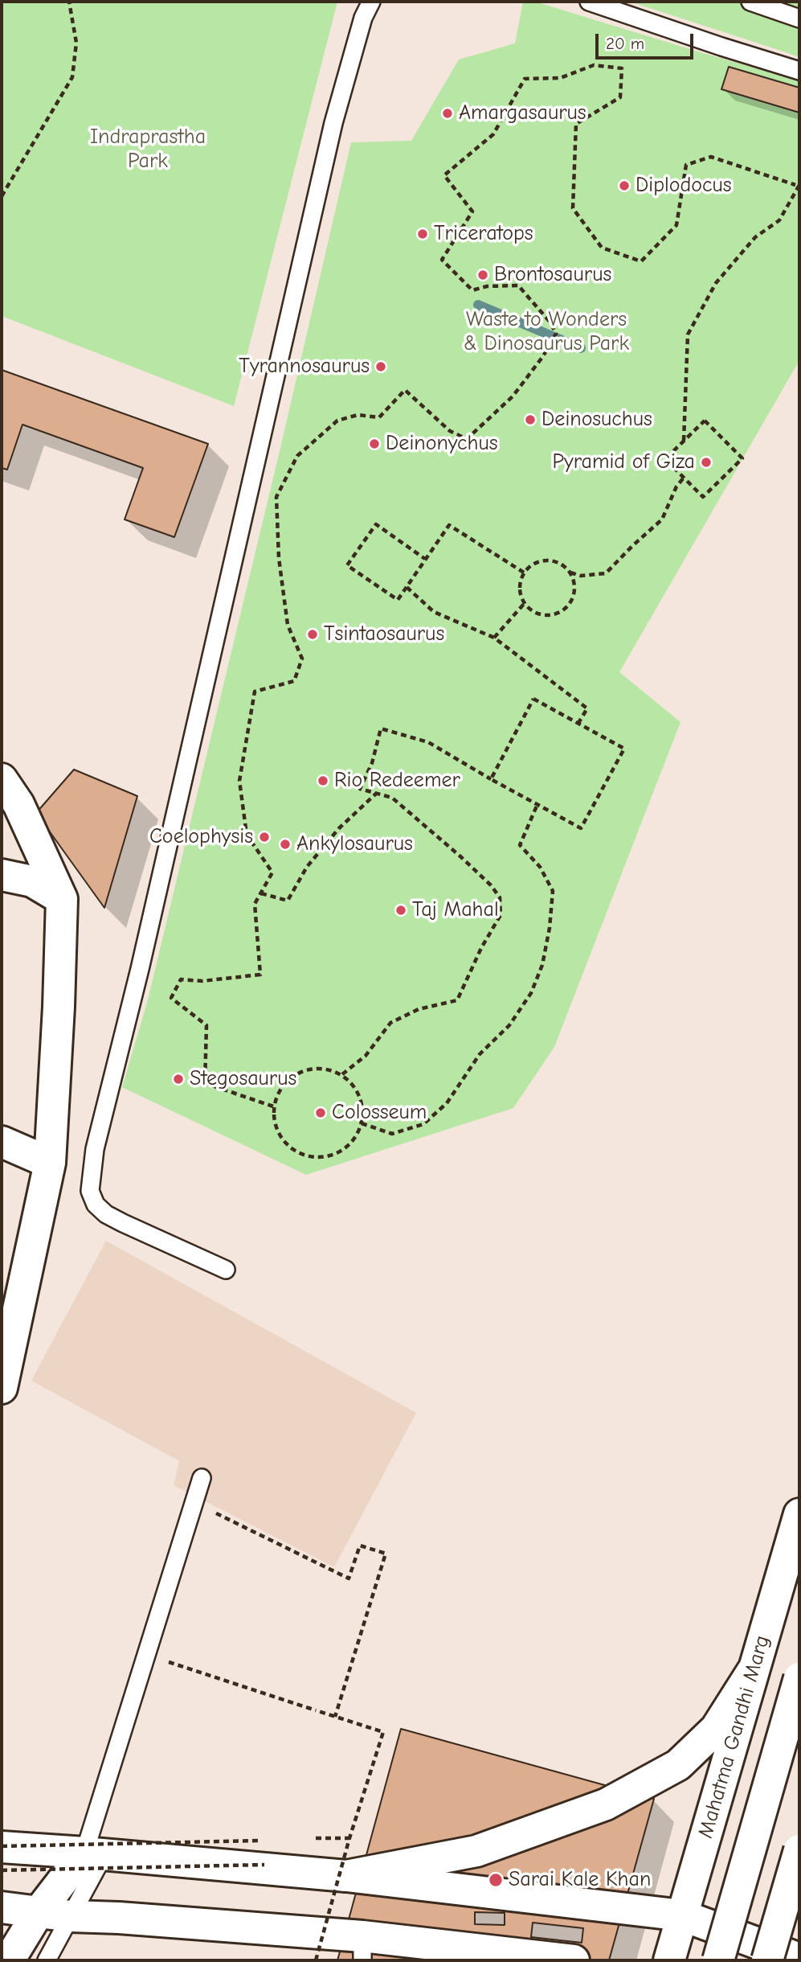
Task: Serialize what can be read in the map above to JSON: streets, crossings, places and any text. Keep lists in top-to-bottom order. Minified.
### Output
{"streets":{"main road":["Mahatma Gandhi Marg"]},"parks":["Indraprastha Park","Waste to Wonders & Dinosaurus Park"],"places":["Amargasaurus","Diplodocus","Triceratops","Brontosaurus","Tyrannosaurus","Deinosuchus","Deinonychus","Pyramid of Giza","Tsintaosaurus","Rio Redeemer","Coelophysis","Ankylosaurus","Taj Mahal","Stegosaurus","Colosseum","Sarai Kale Khan"],"scale_bar":"20 m"}
